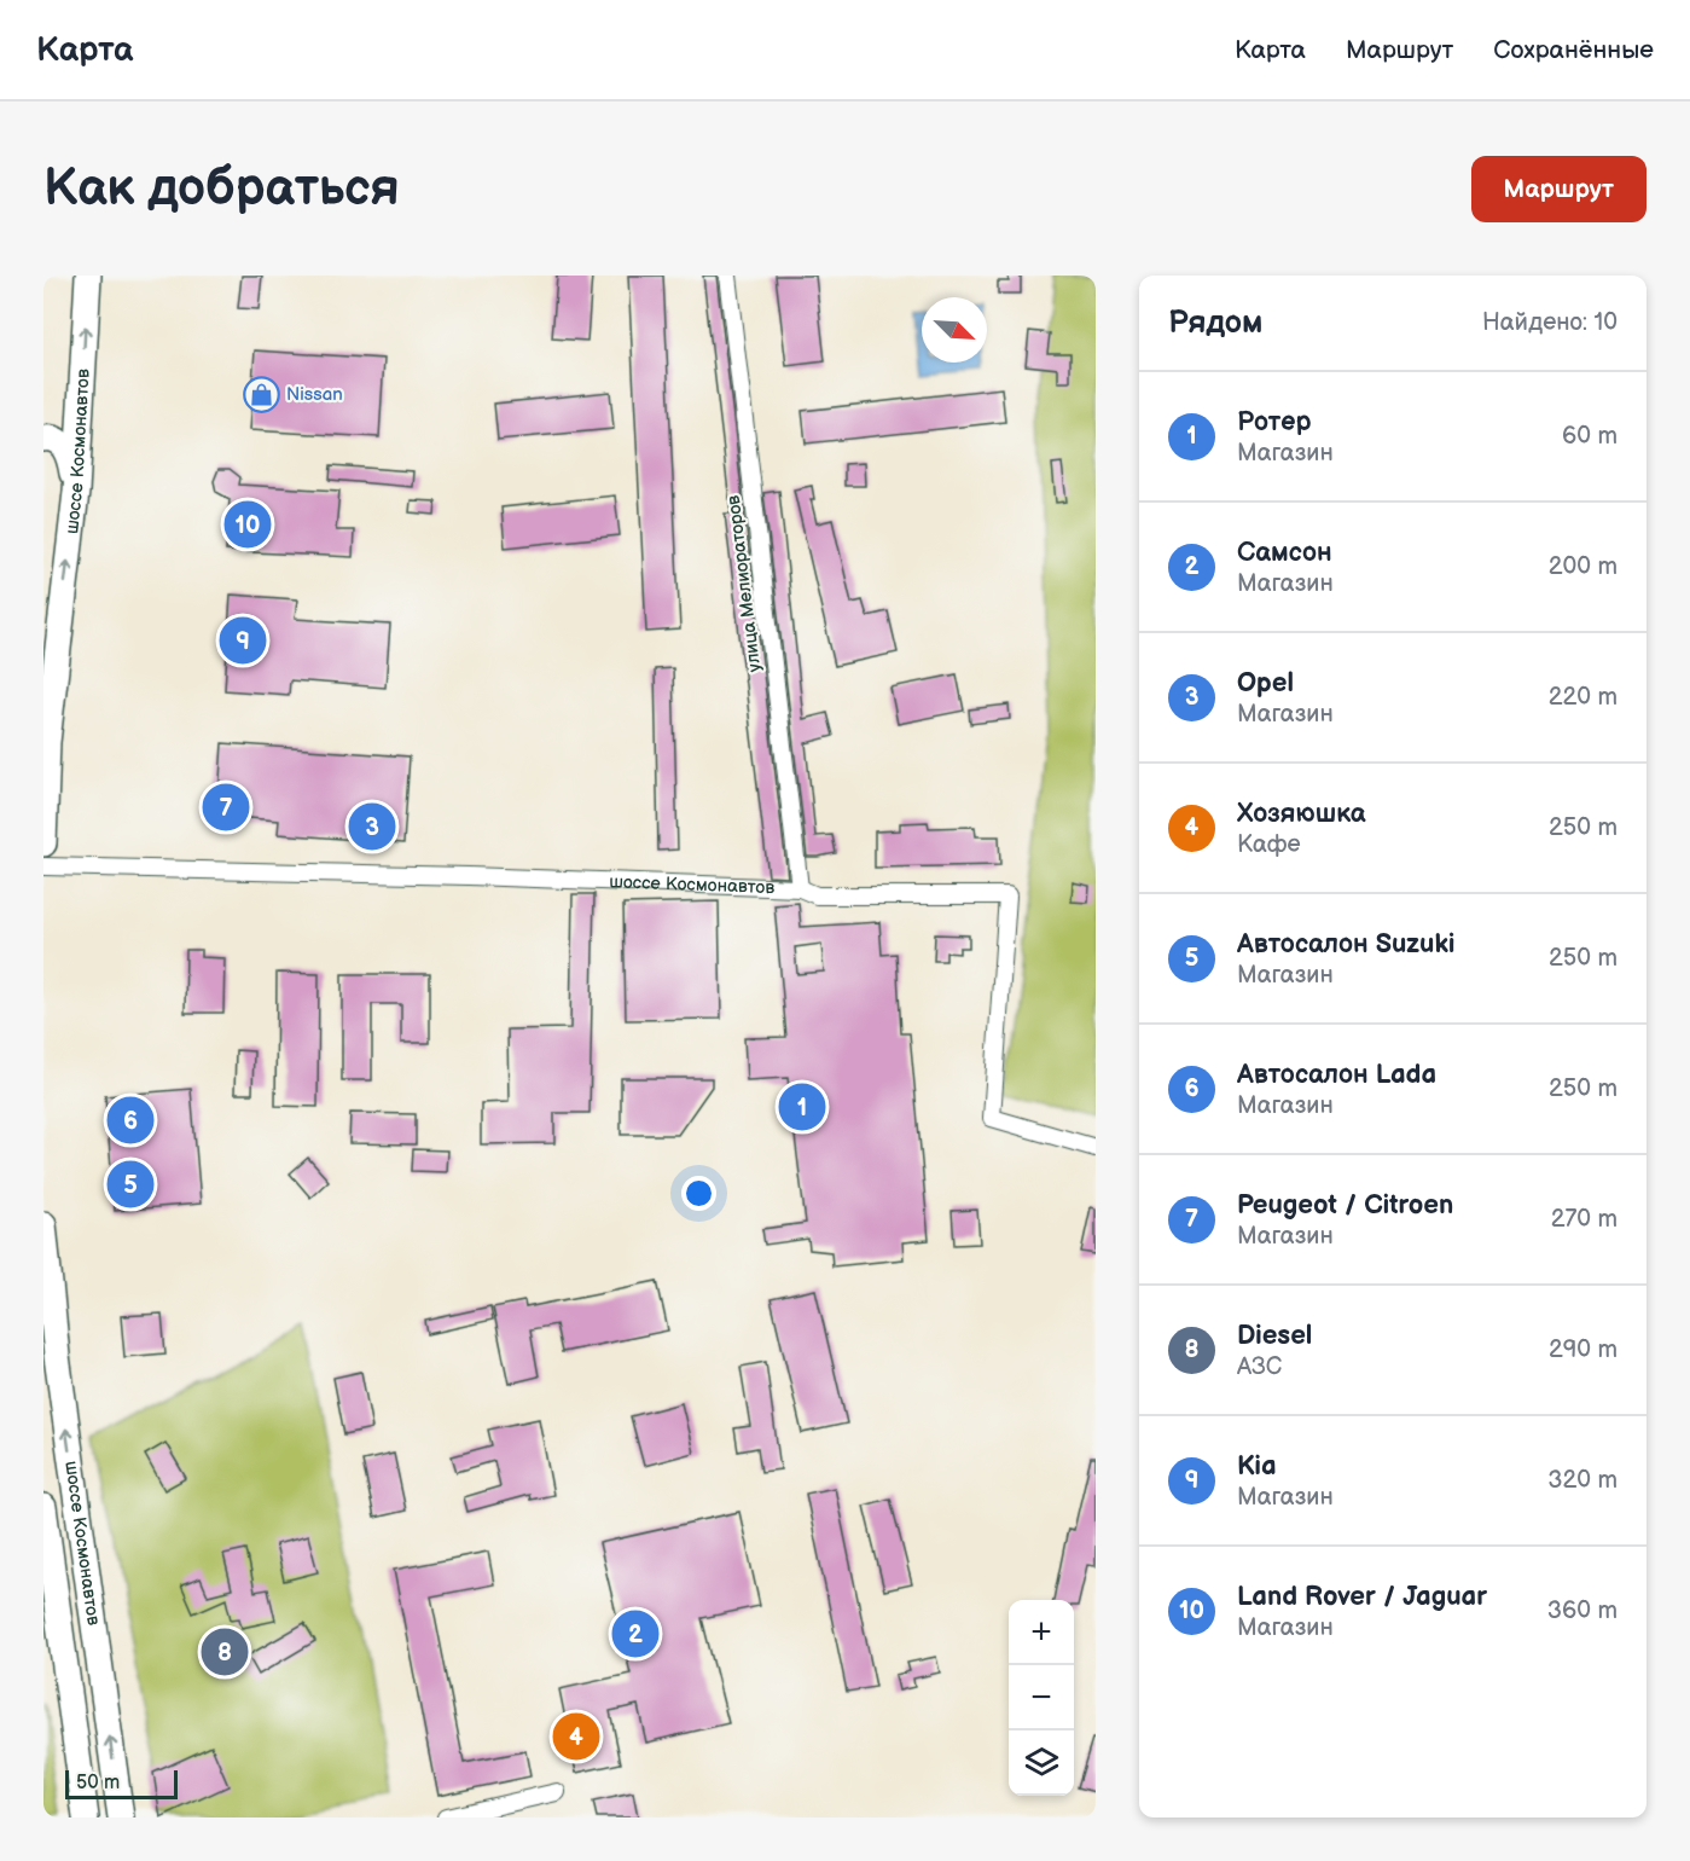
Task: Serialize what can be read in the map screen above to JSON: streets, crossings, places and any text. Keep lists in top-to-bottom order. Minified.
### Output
{"streets":{"main road":["шоссе Космонавтов"],"street":["улица Мелиораторов"]},"crossings":[["шоссе Космонавтов","улица Мелиораторов"]],"one_way":["шоссе Космонавтов"],"places":{"shop":["Nissan"]},"scale_bar":"50 m","north":"bottom right","page":{"header":"Карта","nav":["Карта","Маршрут","Сохранённые"],"buttons":"Маршрут","title":"Как добраться","heading":["Рядом","Найдено: 10"],"list":[{"mark":"1","name":"Ротер","note":"Магазин","value":"60 m"},{"mark":"2","name":"Самсон","note":"Магазин","value":"200 m"},{"mark":"3","name":"Opel","note":"Магазин","value":"220 m"},{"mark":"4","name":"Хозяюшка","note":"Кафе","value":"250 m"},{"mark":"5","name":"Автосалон Suzuki","note":"Магазин","value":"250 m"},{"mark":"6","name":"Автосалон Lada","note":"Магазин","value":"250 m"},{"mark":"7","name":"Peugeot / Citroen","note":"Магазин","value":"270 m"},{"mark":"8","name":"Diesel","note":"АЗС","value":"290 m"},{"mark":"9","name":"Kia","note":"Магазин","value":"320 m"},{"mark":"10","name":"Land Rover / Jaguar","note":"Магазин","value":"360 m"}],"pins":["10","9","7","3","1","6","5","2","8","4"],"map_buttons":["+","−"],"scale":"50 m"}}
